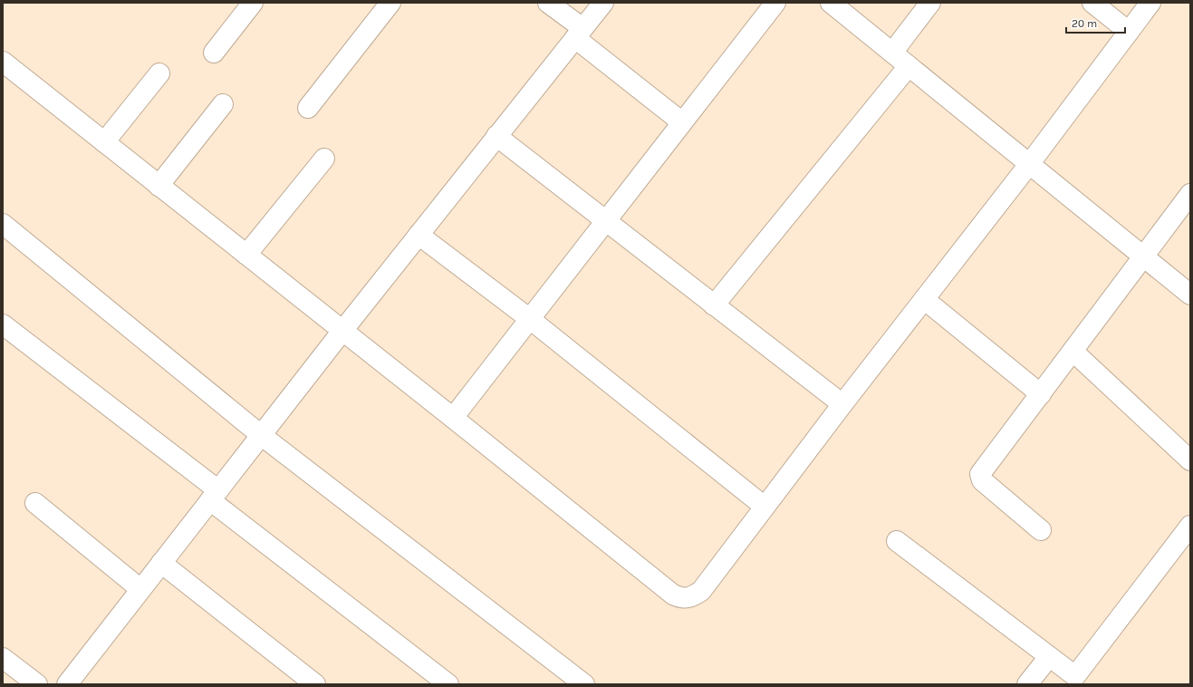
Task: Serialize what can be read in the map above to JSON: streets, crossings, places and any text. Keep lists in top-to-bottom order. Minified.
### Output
{"scale_bar":"20 m"}
